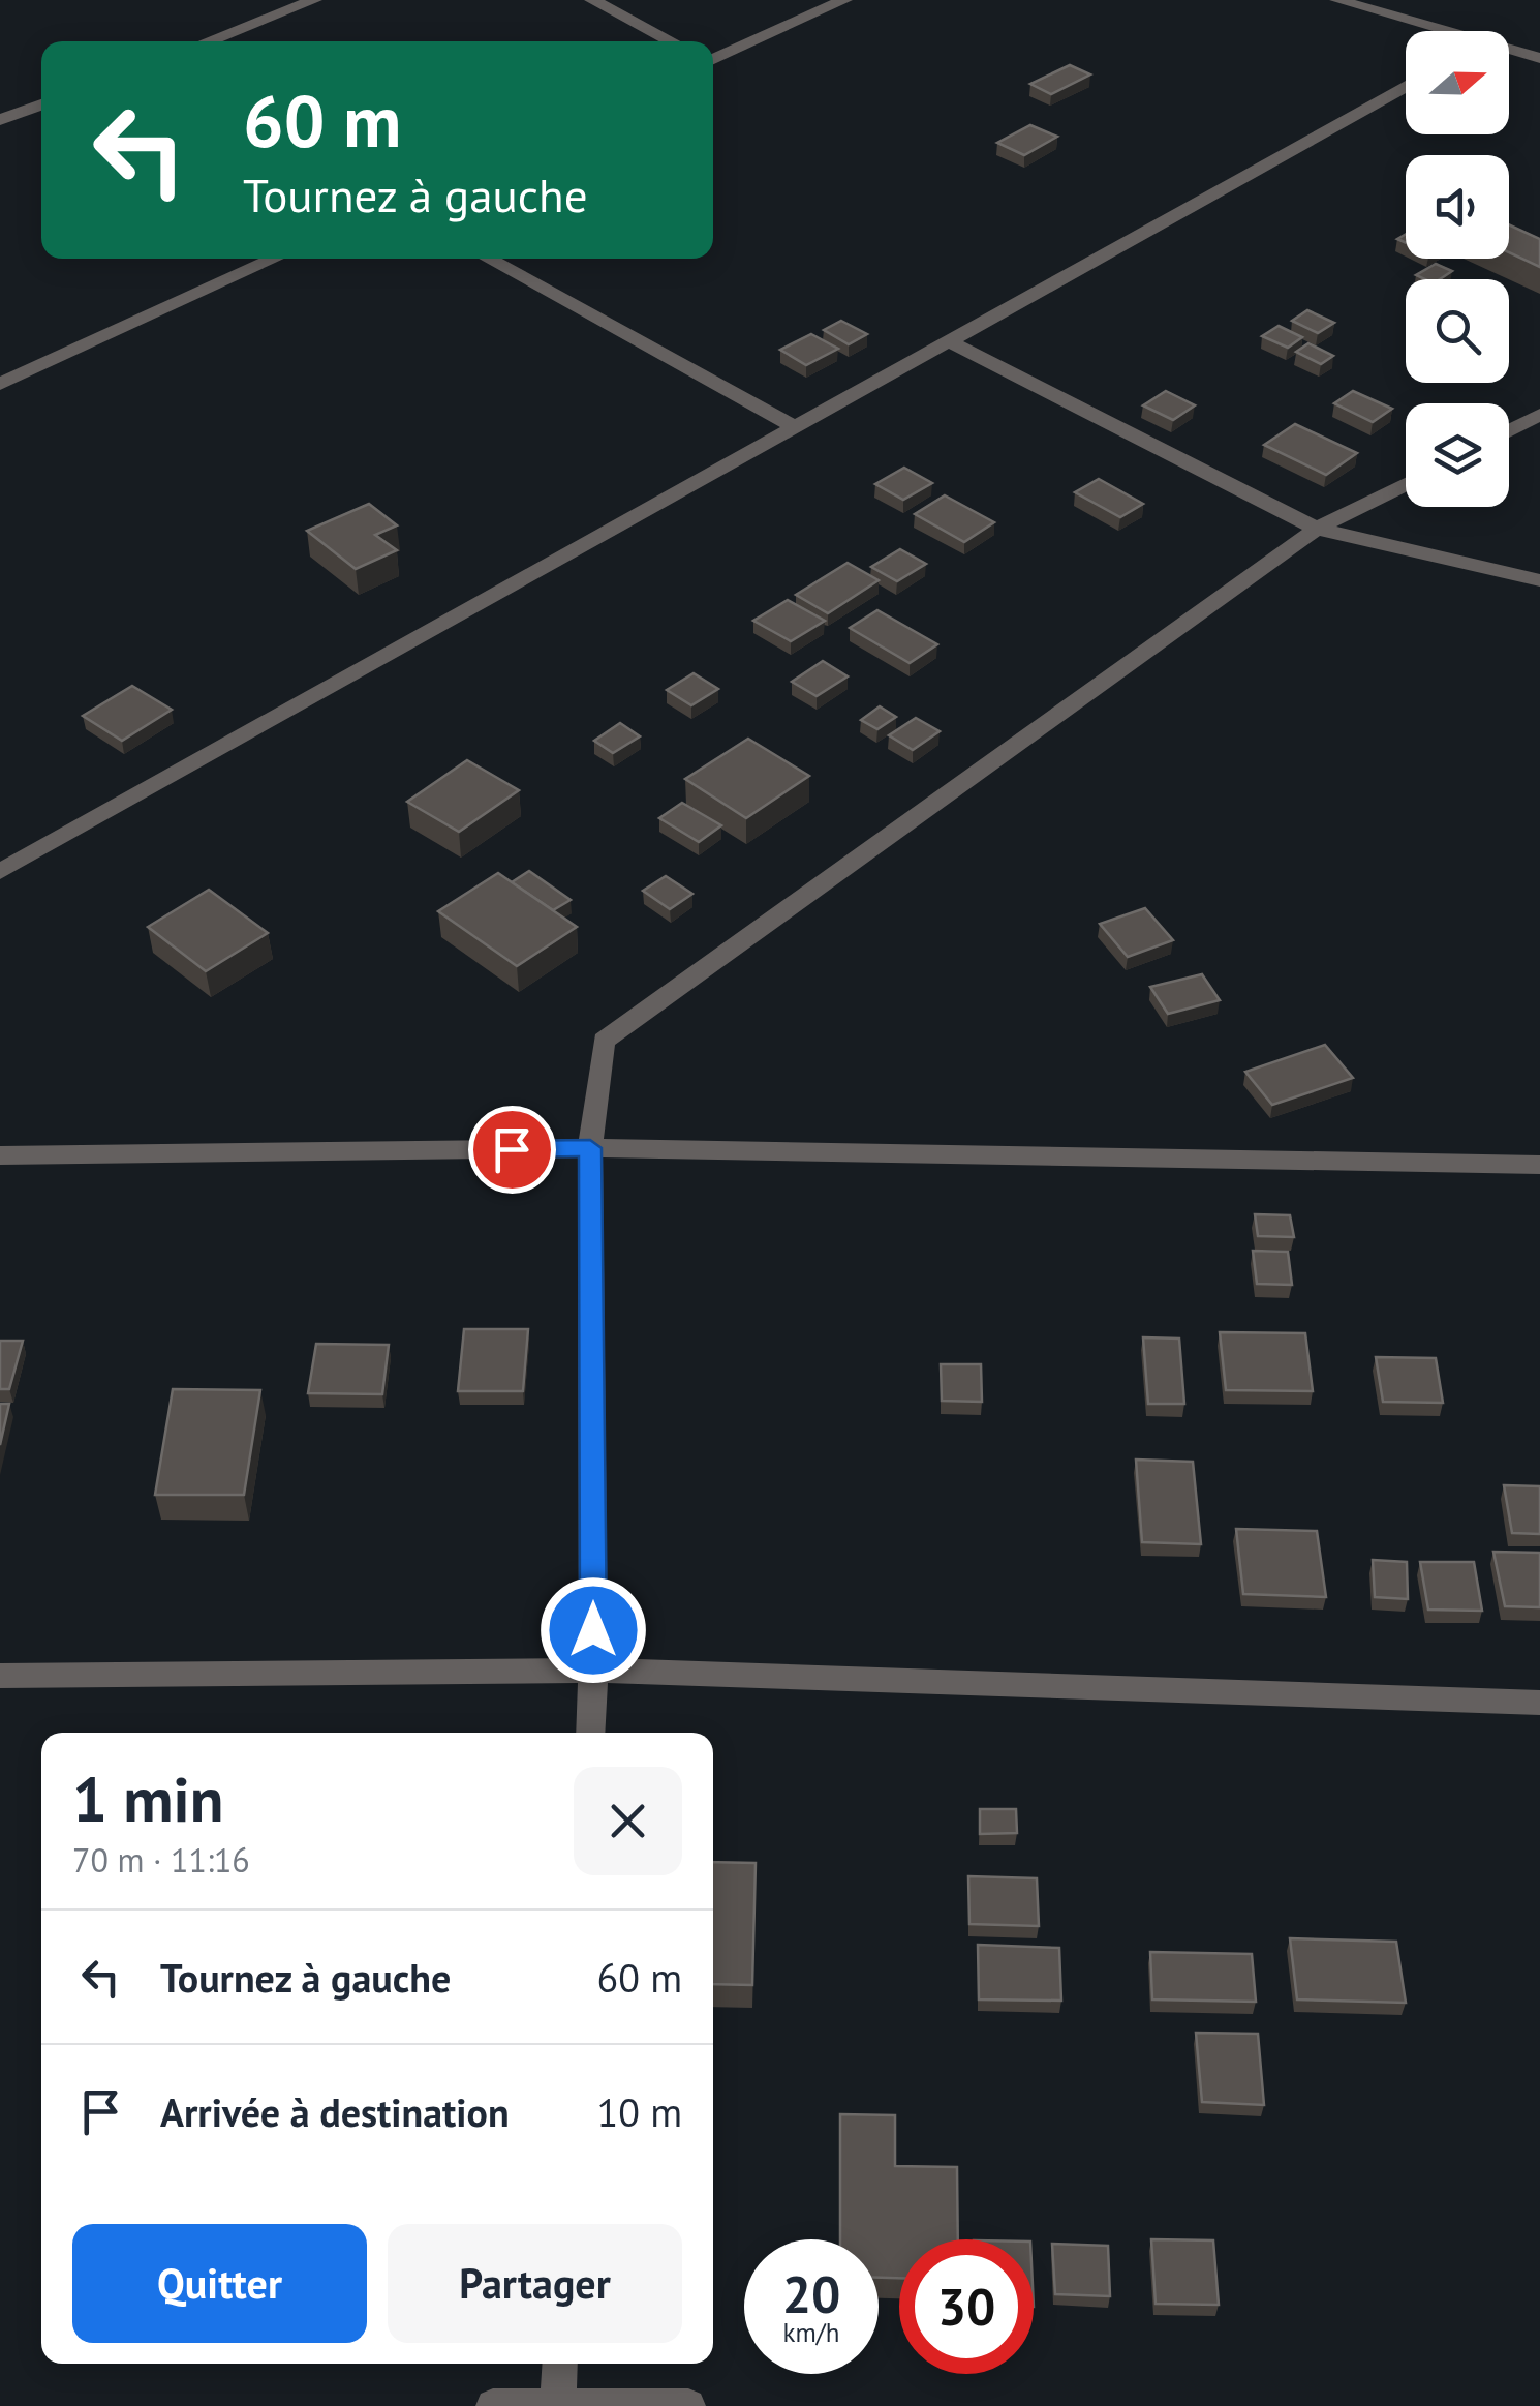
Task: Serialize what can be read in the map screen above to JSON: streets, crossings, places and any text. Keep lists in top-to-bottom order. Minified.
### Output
{"north":"right","page":{"turn":["60 m","Tournez à gauche"],"heading":["1 min","70 m · 11:16"],"list":[{"name":"Tournez à gauche","value":"60 m"},{"name":"Arrivée à destination","value":"10 m"}],"buttons":["Quitter","Partager"],"speed":"20 km/h","limit":"30"}}
